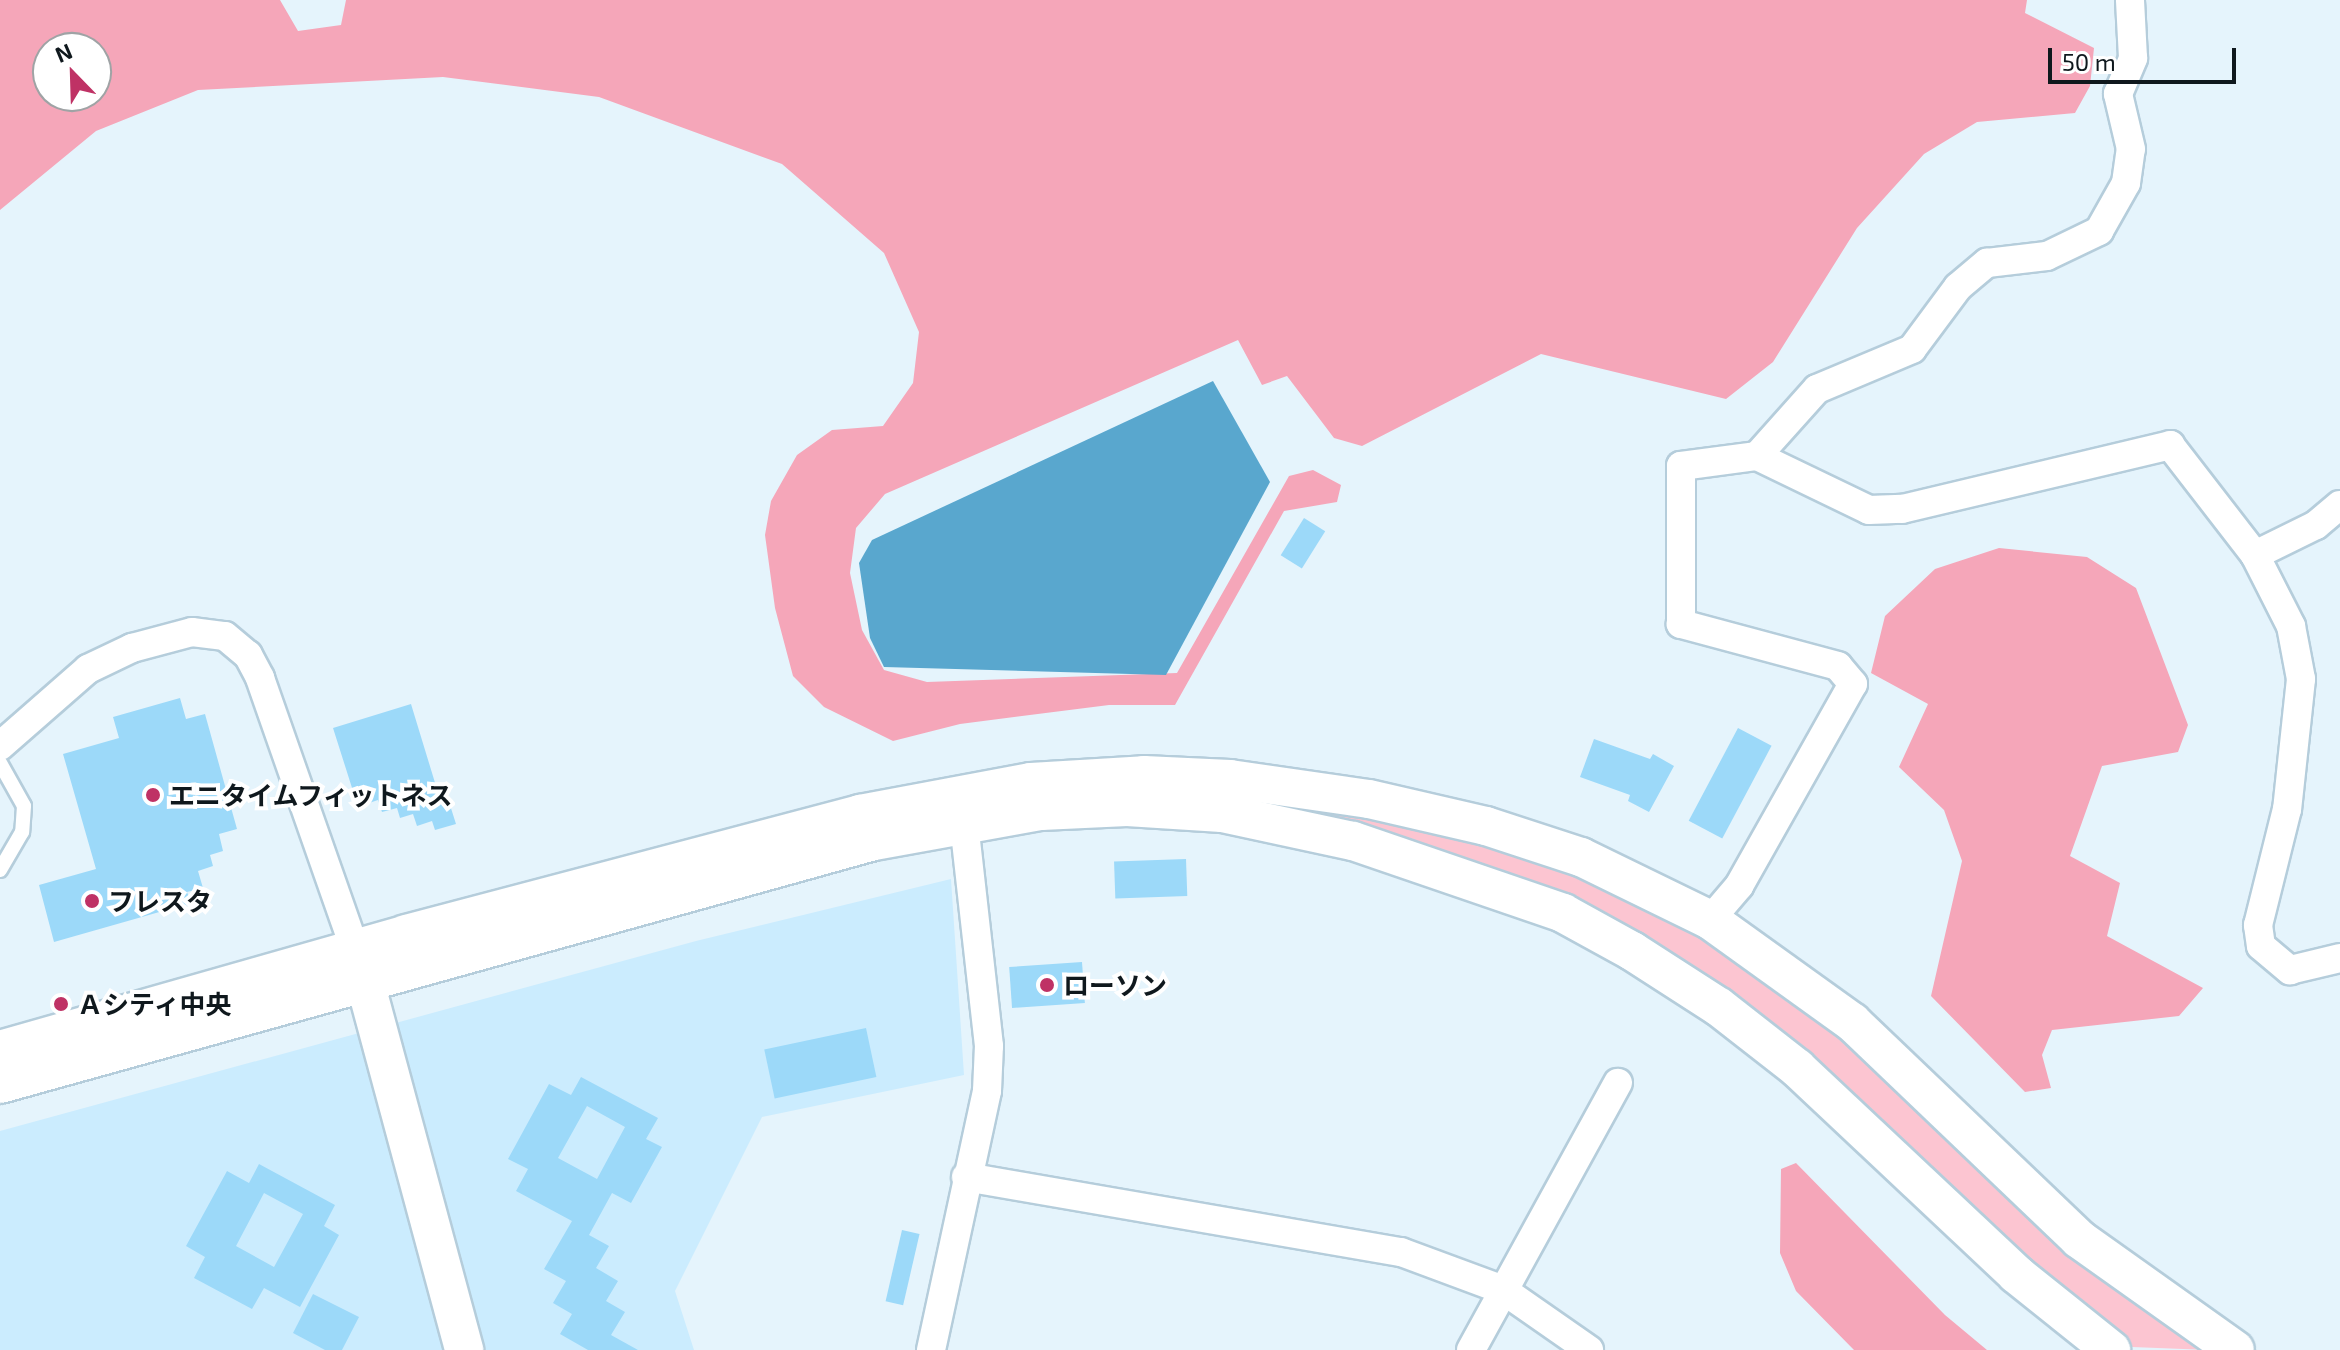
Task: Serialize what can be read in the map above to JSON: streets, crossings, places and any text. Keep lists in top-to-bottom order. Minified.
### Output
{"places":["エニタイムフィットネス","フレスタ","ローソン","Ａシティ中央"],"scale_bar":"50 m","north":"top left"}
